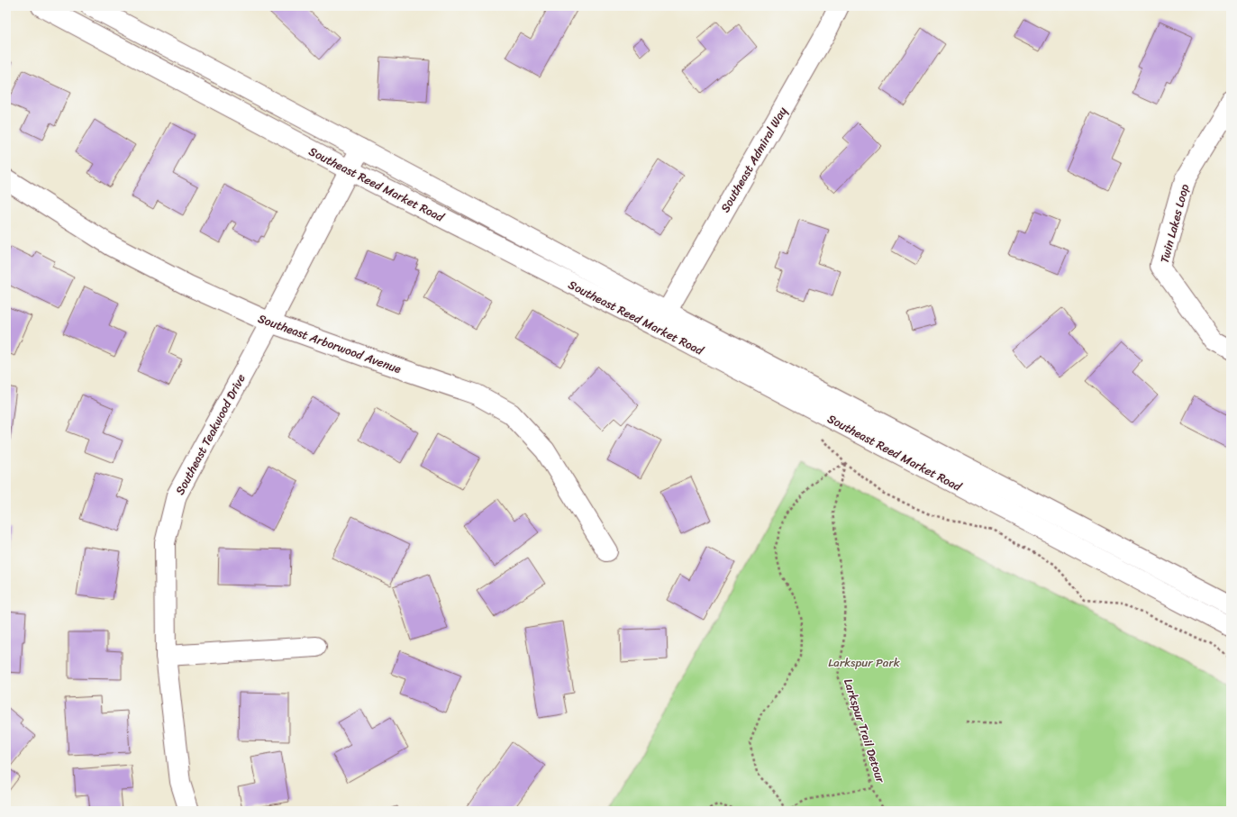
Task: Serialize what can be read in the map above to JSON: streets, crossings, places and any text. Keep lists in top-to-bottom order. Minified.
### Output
{"streets":{"main road":["Southeast Admiral Way","Southeast Reed Market Road","Twin Lakes Loop","Southeast Arborwood Avenue","Southeast Teakwood Drive"],"path":["Larkspur Trail Detour"]},"crossings":[["Southeast Admiral Way","Southeast Reed Market Road"],["Southeast Reed Market Road","Southeast Teakwood Drive"],["Southeast Arborwood Avenue","Southeast Teakwood Drive"]],"parks":["Larkspur Park"]}
